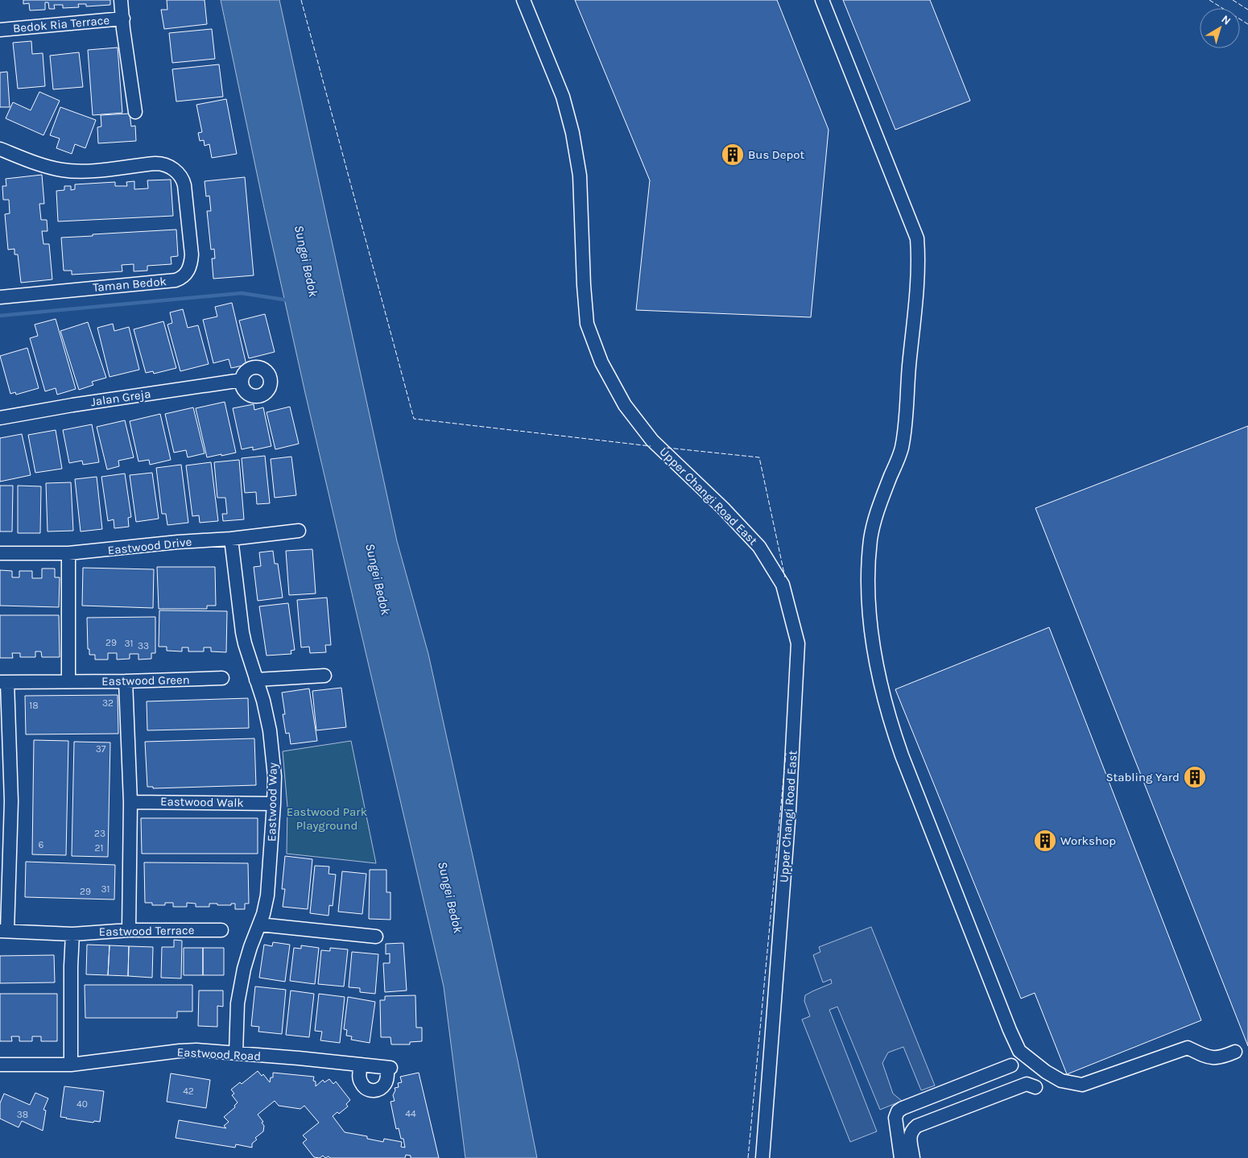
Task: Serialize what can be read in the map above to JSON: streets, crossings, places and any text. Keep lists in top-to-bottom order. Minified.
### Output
{"streets":{"street":["Bedok Ria Terrace","Taman Bedok","Jalan Greja","Upper Changi Road East","Eastwood Drive","Eastwood Green","Eastwood Walk","Eastwood Way","Eastwood Terrace","Eastwood Road"]},"crossings":[["Eastwood Drive","Eastwood Way"],["Eastwood Walk","Eastwood Way"],["Eastwood Way","Eastwood Road"]],"water":["Sungei Bedok"],"parks":["Eastwood Park Playground"],"places":{"building":["Bus Depot","Stabling Yard","Workshop"]},"house_numbers":["29","31","33","32","18","37","23","6","21","31","29","42","40","44","38"],"north":"top right"}
